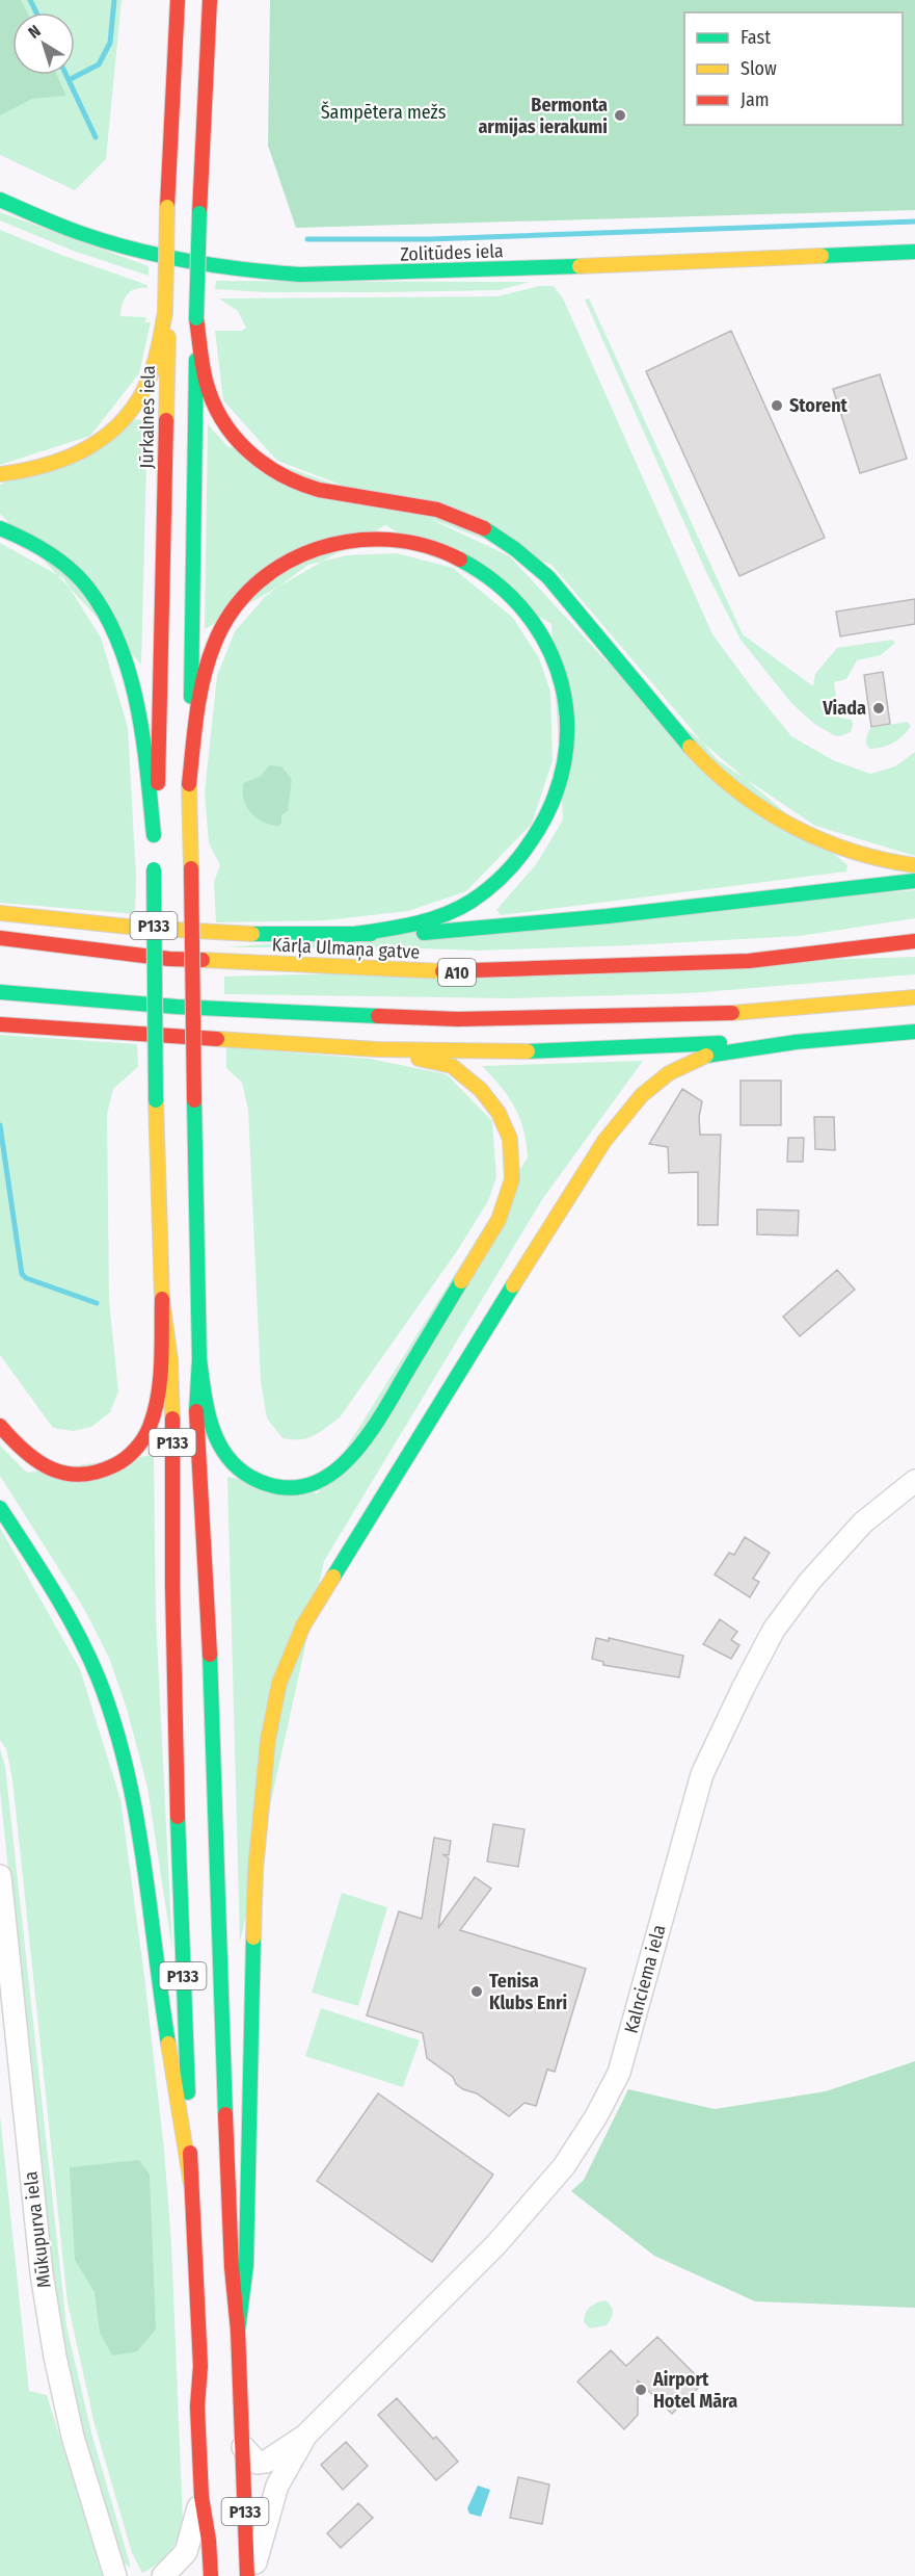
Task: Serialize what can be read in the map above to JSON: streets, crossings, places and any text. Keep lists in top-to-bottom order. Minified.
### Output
{"streets":{"main road":["Zolitūdes iela","Jūrkalnes iela","P133","Kārļa Ulmaņa gatve","A10"],"street":["Kalnciema iela","Mūkupurva iela"]},"crossings":[["Jūrkalnes iela","P133"],["P133","Kalnciema iela"]],"parks":["Šampētera mežs"],"places":["Bermonta armijas ierakumi","Storent","Viada","Tenisa Klubs Enri","Airport Hotel Māra"],"legend":["Fast","Slow","Jam"],"north":"top left"}
